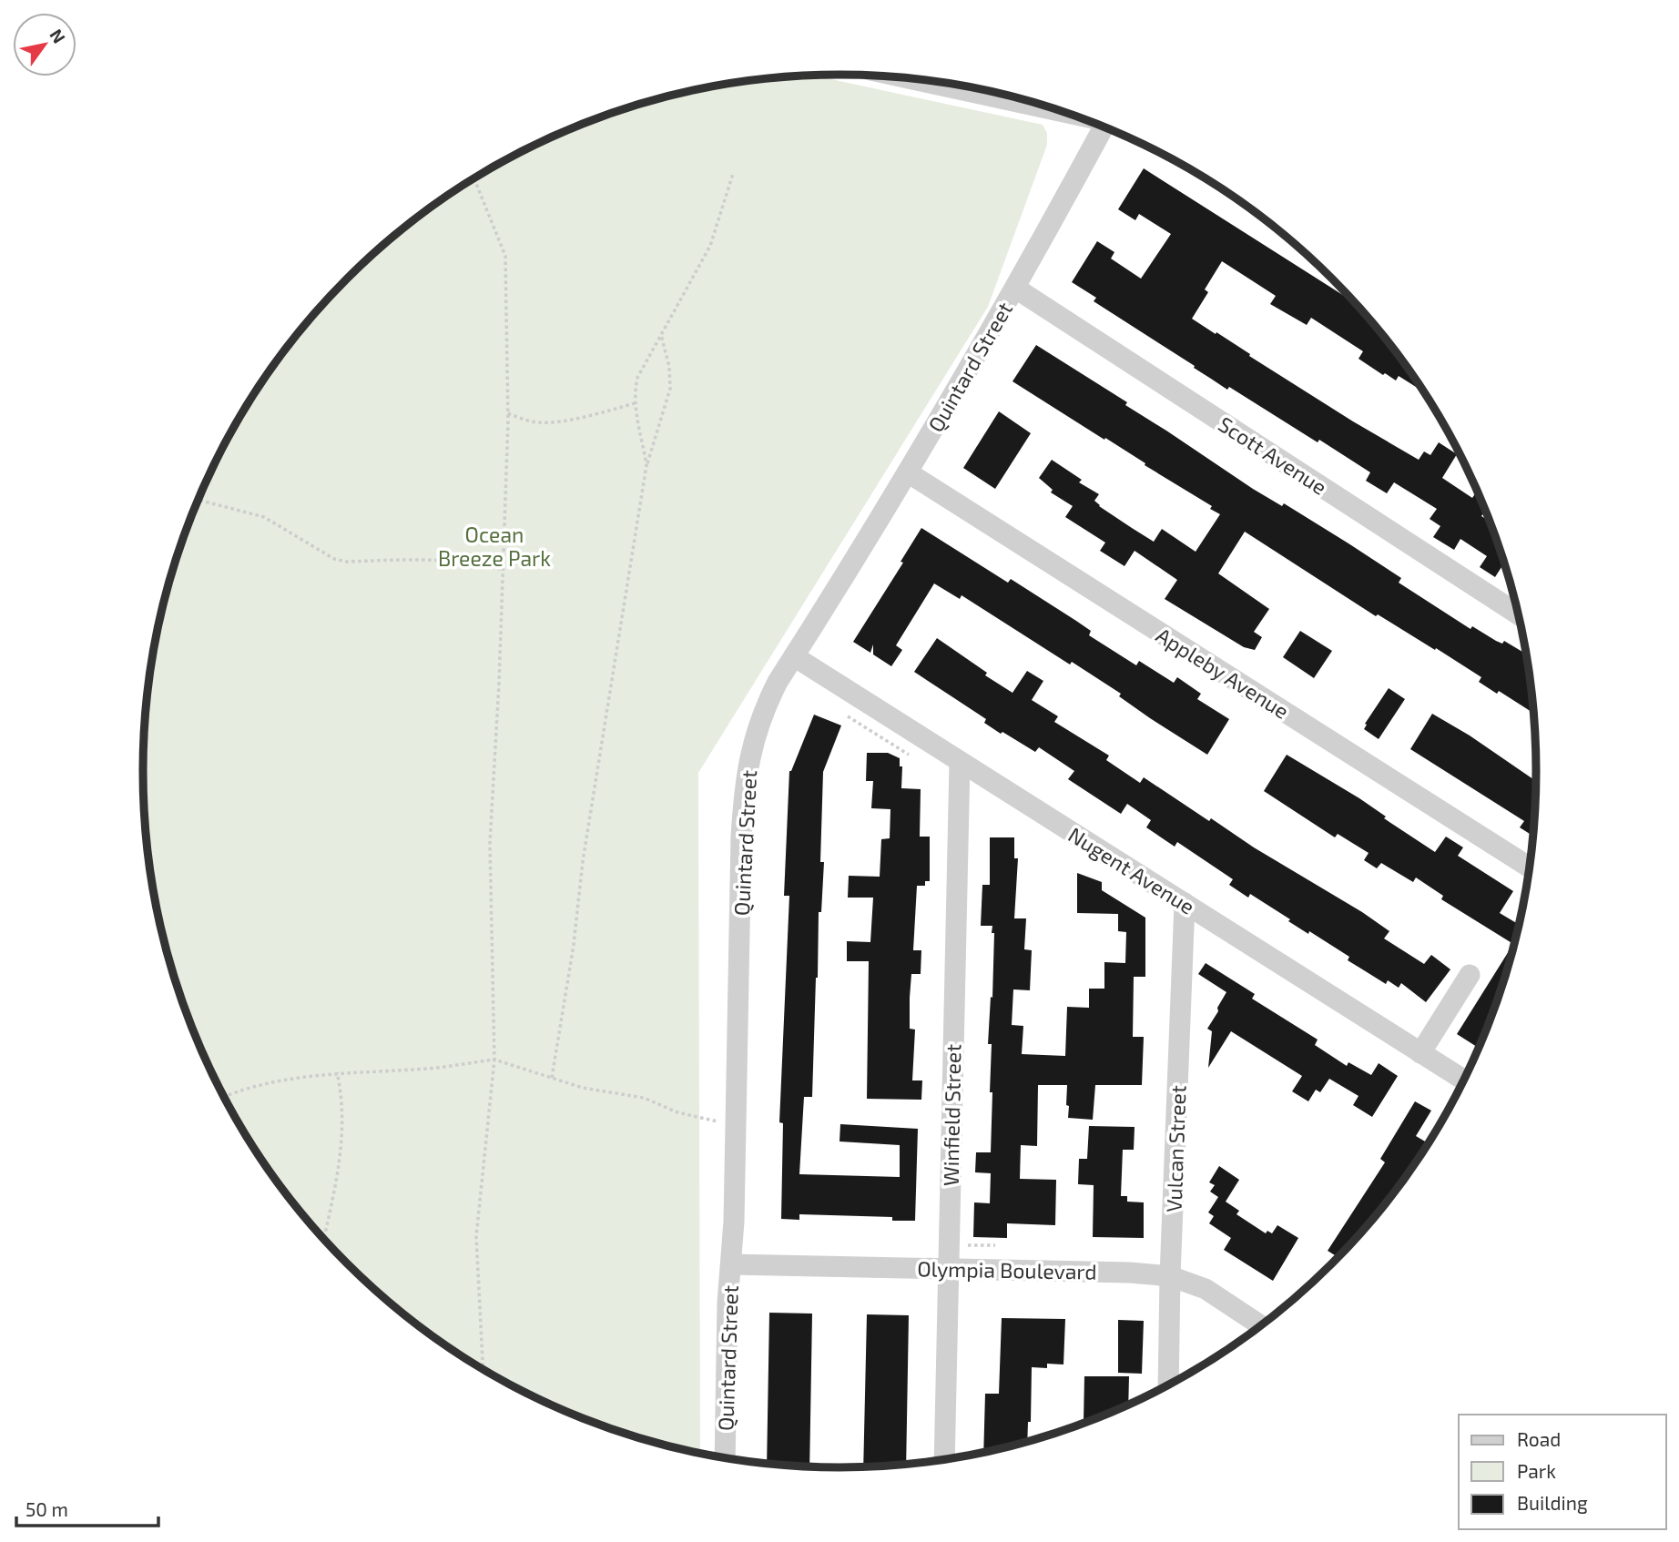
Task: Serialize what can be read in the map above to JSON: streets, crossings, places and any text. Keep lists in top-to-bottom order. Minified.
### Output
{"streets":{"street":["Quintard Street","Scott Avenue","Appleby Avenue","Nugent Avenue","Winfield Street","Vulcan Street","Olympia Boulevard"]},"crossings":[["Quintard Street","Scott Avenue"],["Quintard Street","Appleby Avenue"],["Quintard Street","Nugent Avenue"],["Quintard Street","Olympia Boulevard"],["Nugent Avenue","Winfield Street"],["Nugent Avenue","Vulcan Street"],["Winfield Street","Olympia Boulevard"],["Vulcan Street","Olympia Boulevard"]],"parks":["Ocean Breeze Park"],"legend":["Road","Park","Building"],"scale_bar":"50 m","north":"top right"}
